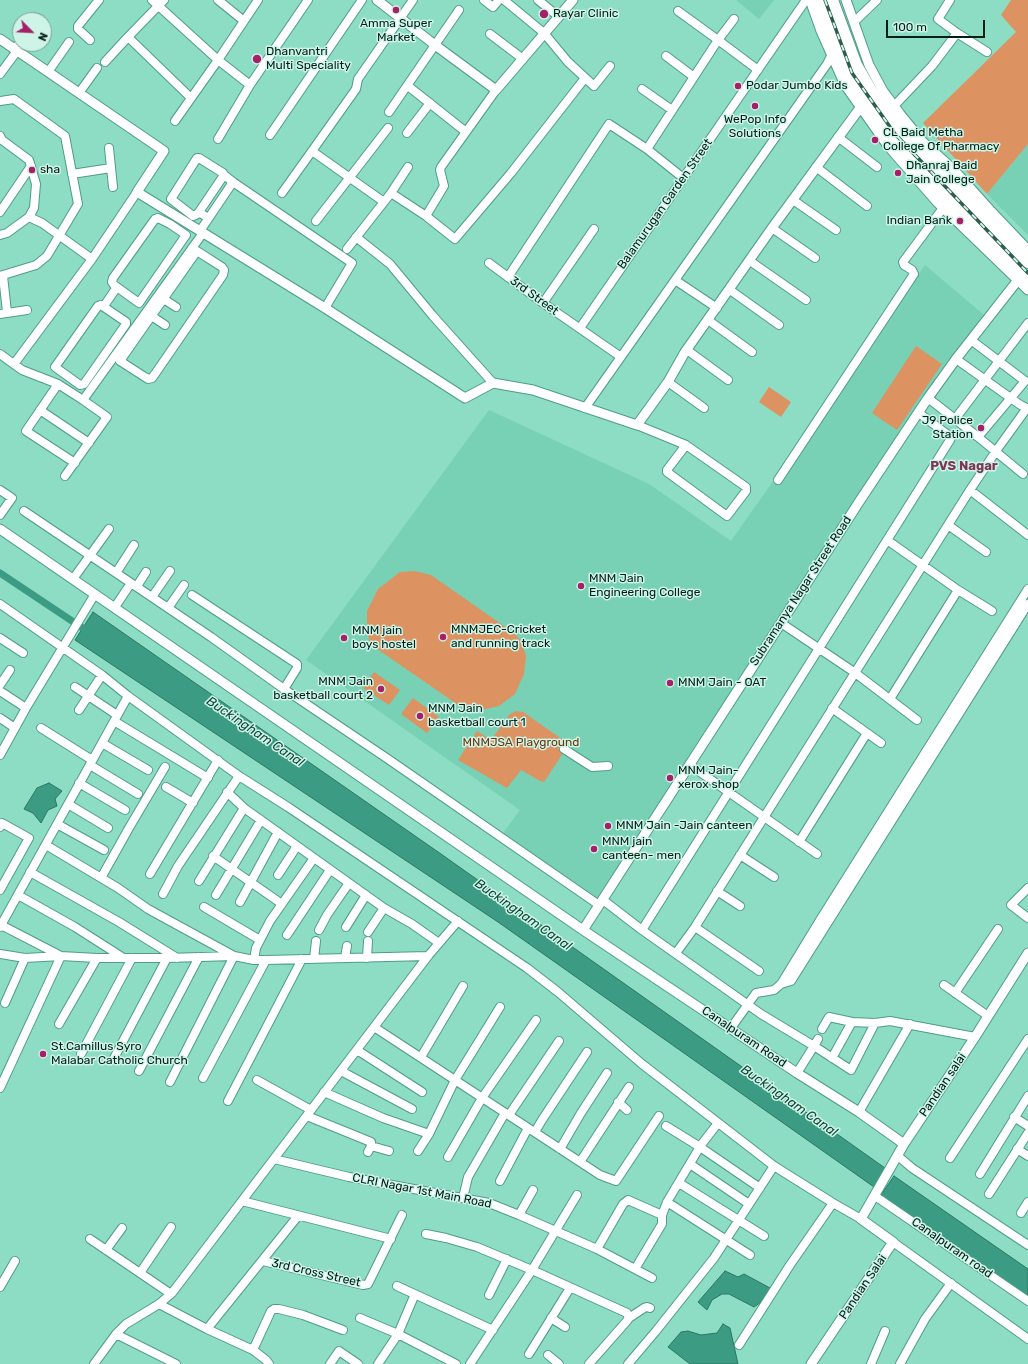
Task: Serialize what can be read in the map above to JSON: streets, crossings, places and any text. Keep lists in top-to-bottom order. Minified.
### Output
{"streets":{"street":["Balamurugan Garden Street","3rd Street","Subramanya Nagar Street Road","Canalpuram Road","Pandian salai","CLRI Nagar 1st Main Road","Canalpuram road","3rd Cross Street","Pandian Salai"]},"crossings":[["Balamurugan Garden Street","3rd Street"],["Subramanya Nagar Street Road","Canalpuram Road"],["Canalpuram Road","Pandian salai"],["Pandian salai","Canalpuram road"],["Pandian salai","Pandian Salai"]],"districts":["PVS Nagar"],"water":["Buckingham Canal"],"parks":["MNMJSA Playground"],"places":["Amma Super Market","Rayar Clinic","Dhanvantri Multi Speciality","Podar Jumbo Kids","WePop Info Solutions","CL Baid Metha College Of Pharmacy","sha","Dhanraj Baid Jain College","Indian Bank","J9 Police Station","MNM Jain Engineering College","MNMJEC-Cricket and running track","MNM jain boys hostel","MNM Jain - OAT","MNM Jain basketball court 2","MNM Jain basketball court 1","MNM Jain- xerox shop","MNM Jain -Jain canteen","MNM jain canteen- men","St.Camillus Syro Malabar Catholic Church"],"scale_bar":"100 m","north":"bottom right"}
